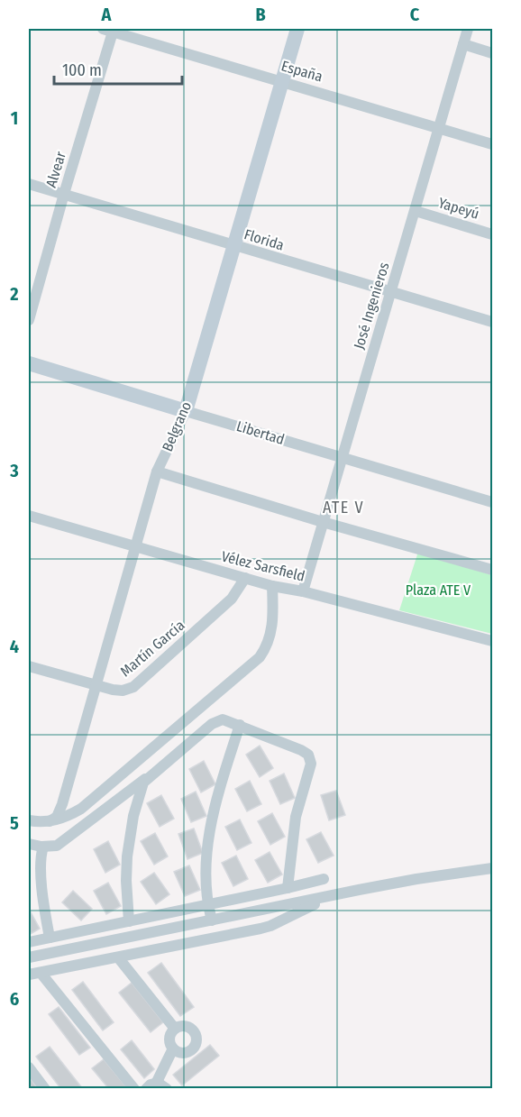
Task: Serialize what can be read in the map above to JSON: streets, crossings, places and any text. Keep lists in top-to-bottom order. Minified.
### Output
{"streets":{"main road":["Belgrano","Libertad"],"street":["España","Alvear","Yapeyú","Florida","José Ingenieros","Vélez Sarsfield","Martín García"]},"crossings":[["España","Alvear"],["España","José Ingenieros"],["España","Belgrano"],["Alvear","Florida"],["Yapeyú","José Ingenieros"],["Florida","José Ingenieros"],["Florida","Belgrano"],["José Ingenieros","Libertad"],["José Ingenieros","Vélez Sarsfield"],["Belgrano","Libertad"],["Belgrano","Vélez Sarsfield"],["Belgrano","Martín García"],["Vélez Sarsfield","Martín García"]],"districts":["ATE V"],"parks":["Plaza ATE V"],"scale_bar":"100 m","grid":{"columns":["A","B","C"],"rows":["1","2","3","4","5","6"]}}
